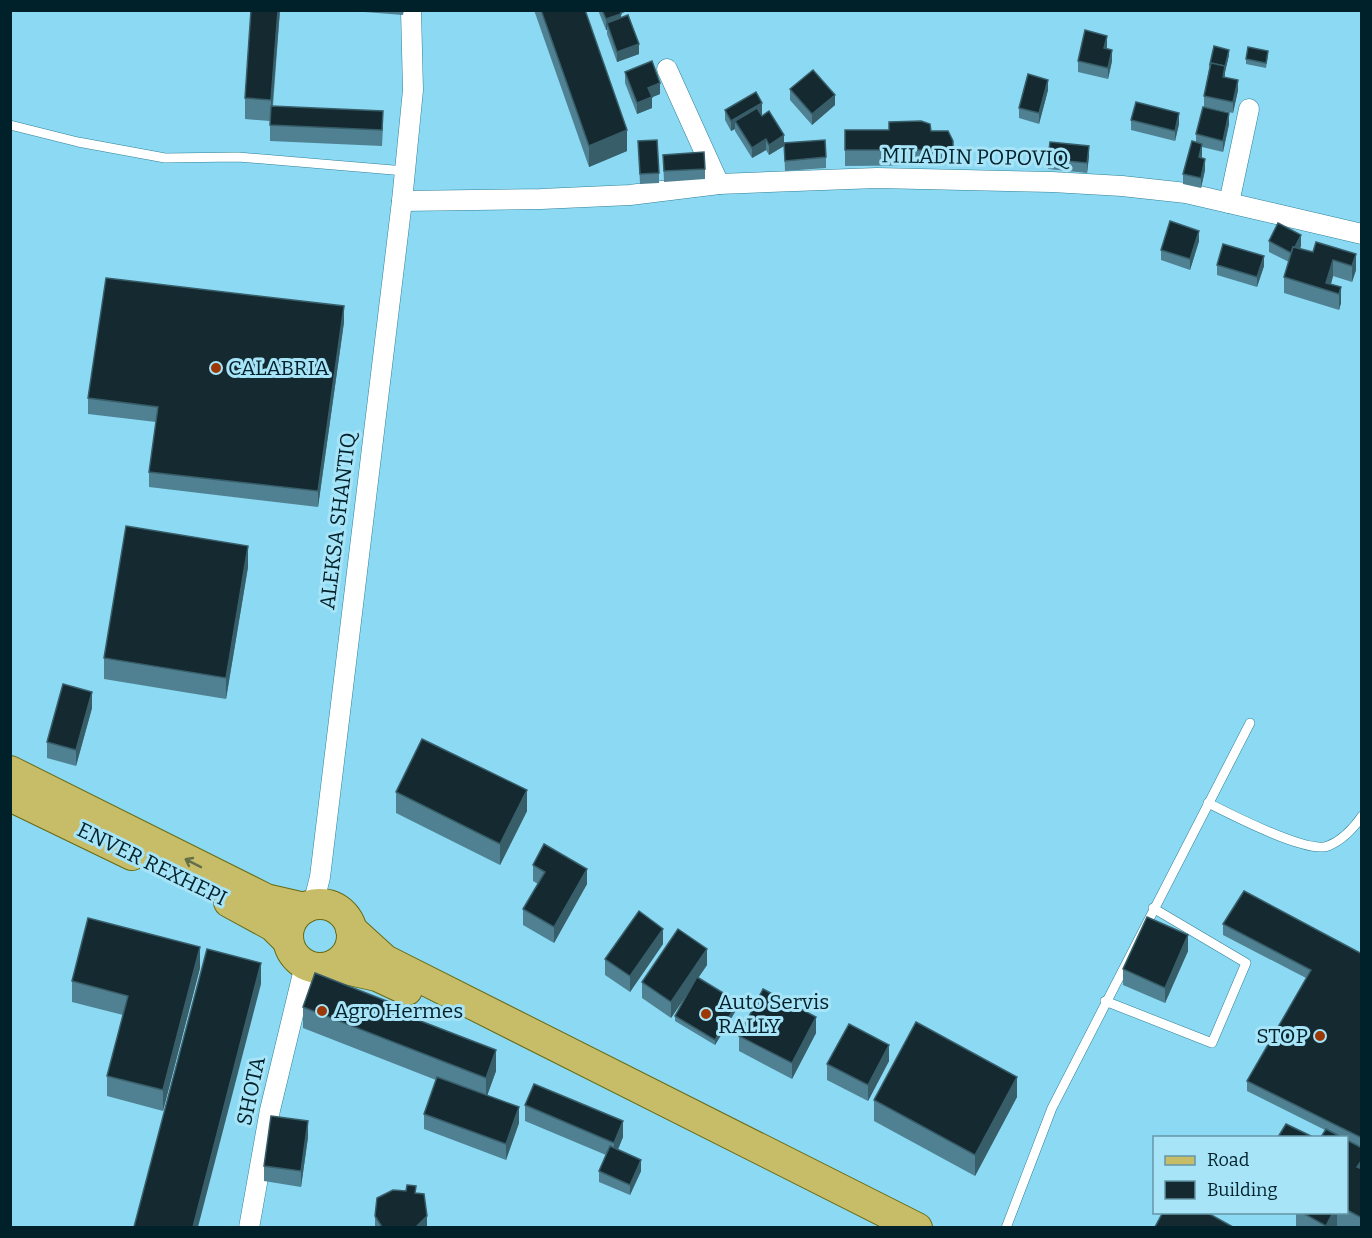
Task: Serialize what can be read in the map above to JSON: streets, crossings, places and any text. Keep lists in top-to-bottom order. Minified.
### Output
{"streets":{"main road":["ENVER REXHEPI"],"street":["MILADIN POPOVIQ","ALEKSA SHANTIQ","SHOTA"]},"crossings":[["MILADIN POPOVIQ","ALEKSA SHANTIQ"],["ALEKSA SHANTIQ","ENVER REXHEPI"],["ALEKSA SHANTIQ","SHOTA"],["ENVER REXHEPI","SHOTA"]],"places":["CALABRIA","Agro Hermes","Auto Servis RALLY","STOP"],"legend":["Road","Building"]}
